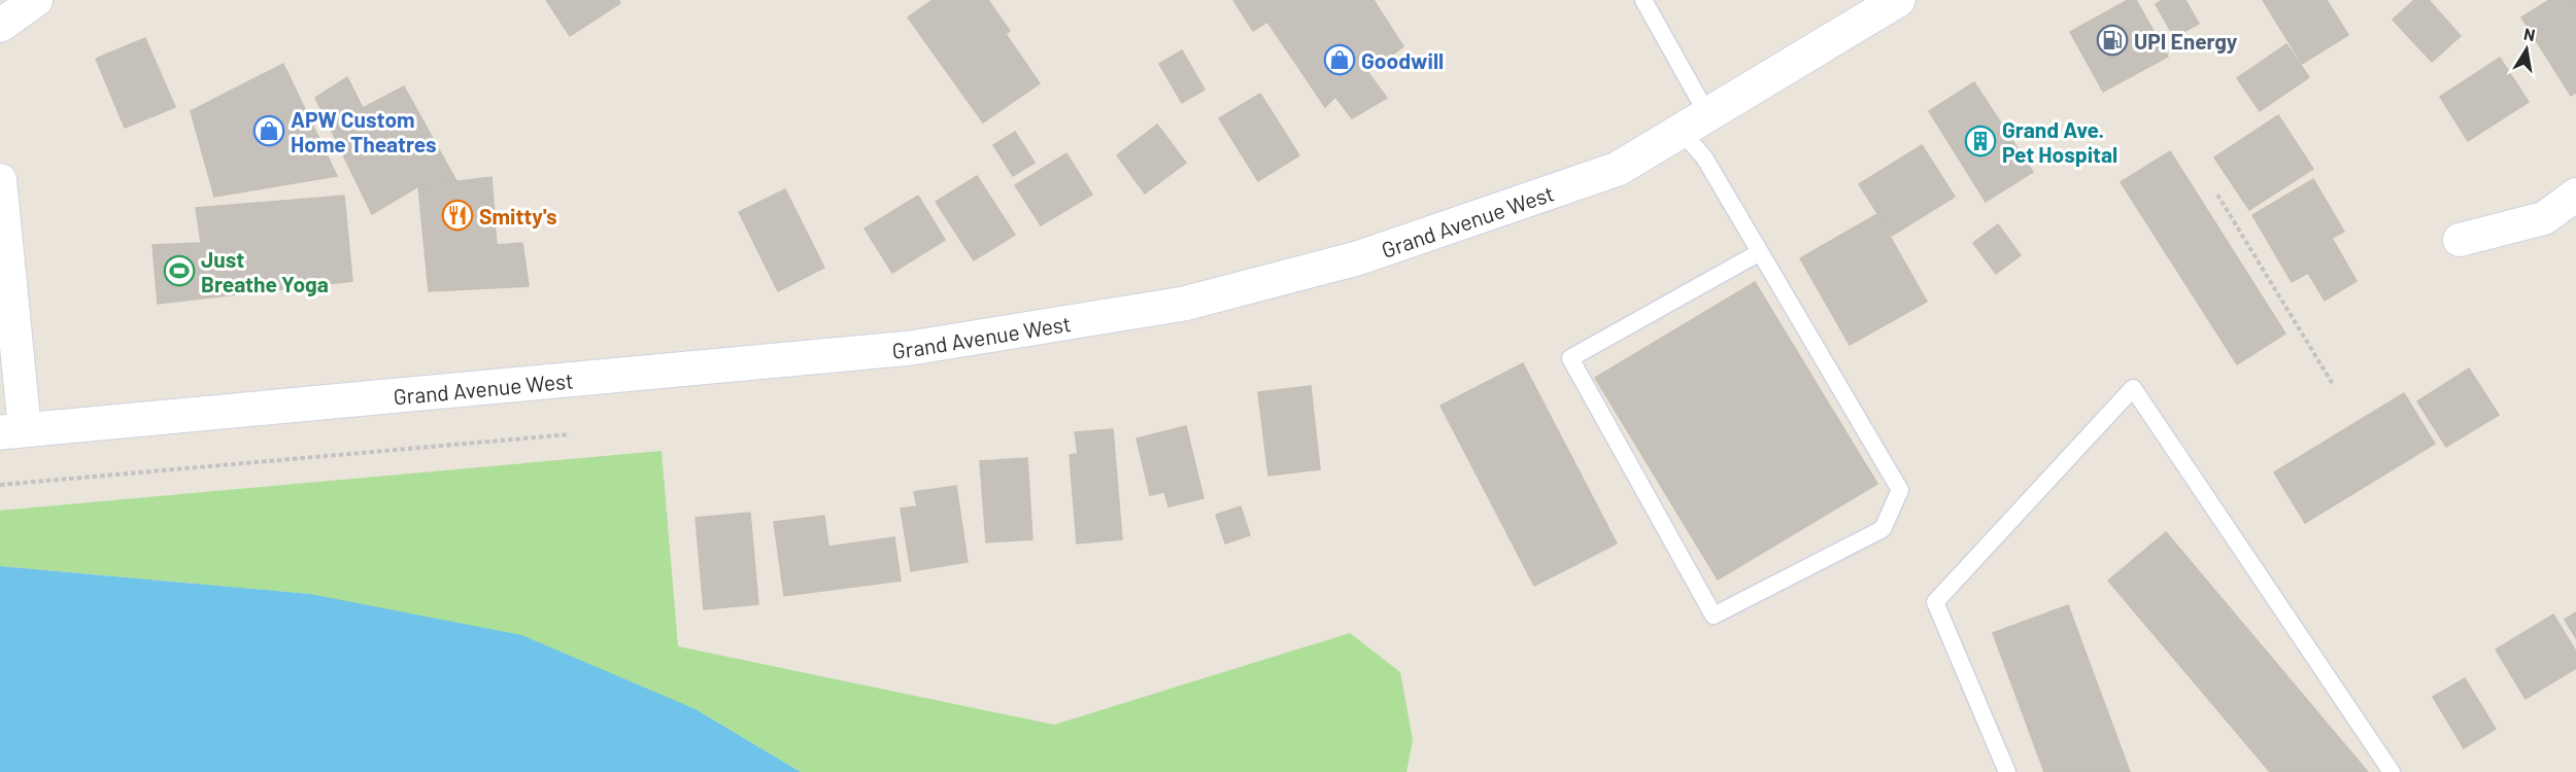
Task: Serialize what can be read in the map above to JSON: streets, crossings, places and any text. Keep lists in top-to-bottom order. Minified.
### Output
{"streets":{"main road":["Grand Avenue West"]},"places":{"fuel station":["UPI Energy"],"shop":["Goodwill","APW Custom Home Theatres"],"building":["Grand Ave. Pet Hospital"],"restaurant":["Smitty's"],"sports":["Just Breathe Yoga"]},"north":"top"}
